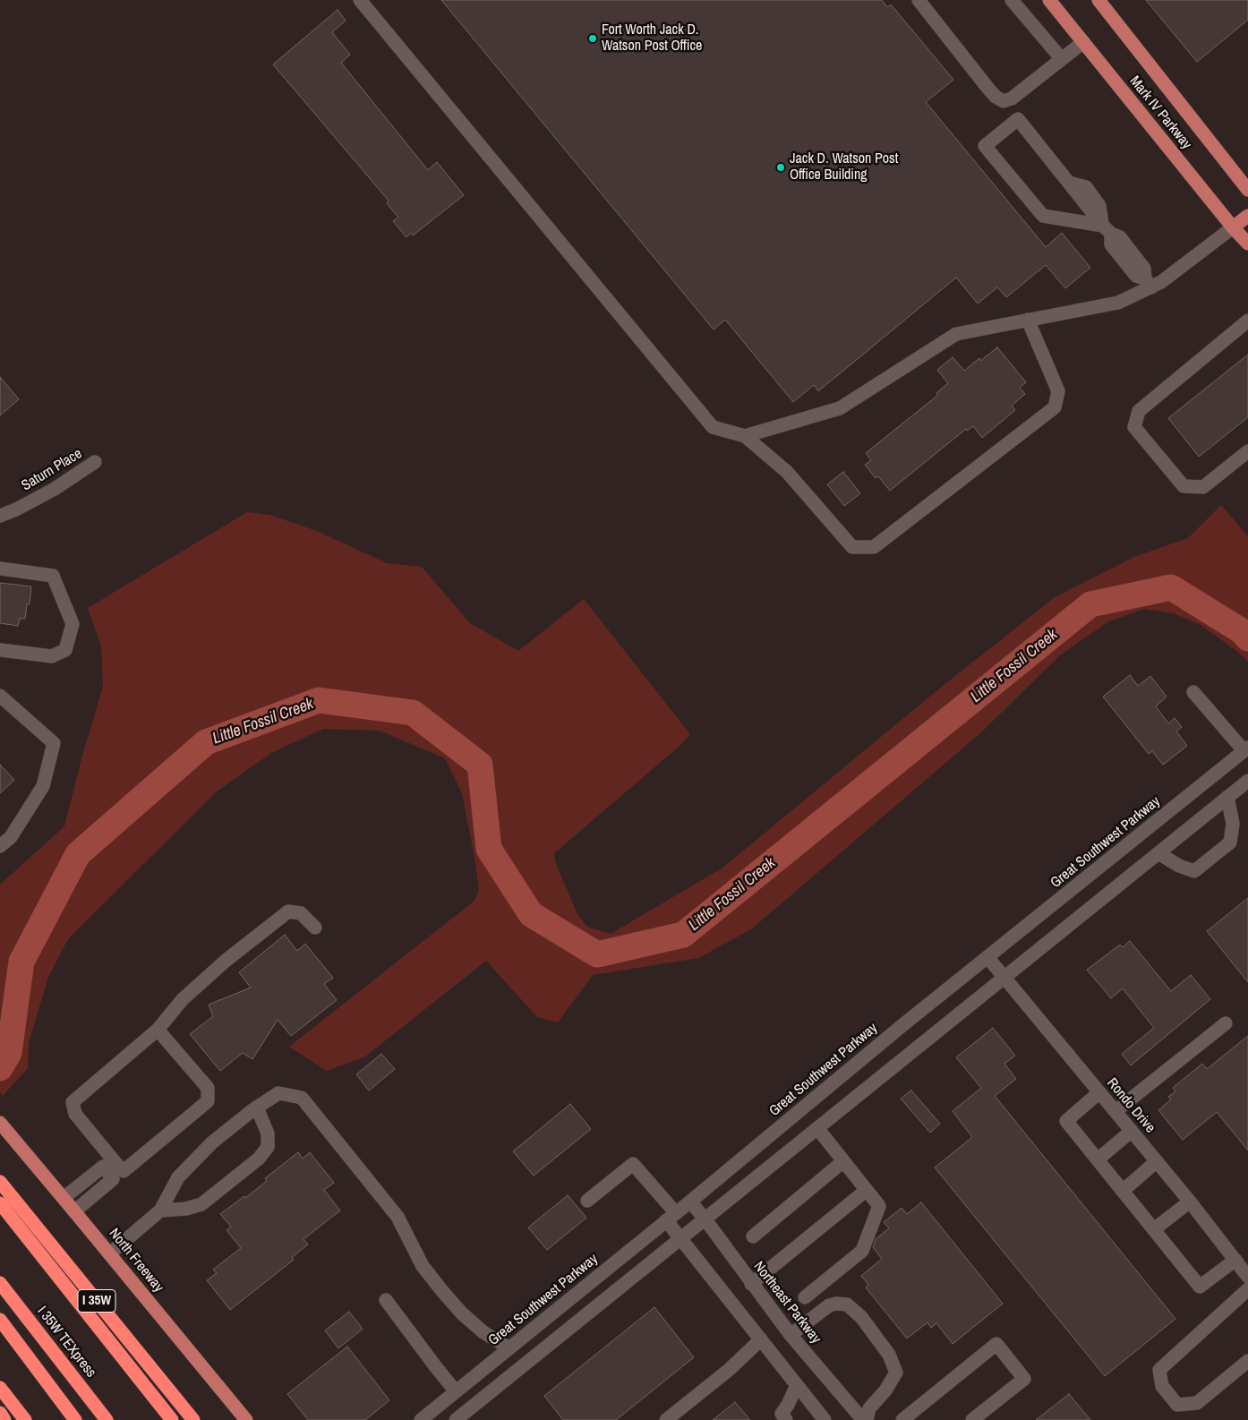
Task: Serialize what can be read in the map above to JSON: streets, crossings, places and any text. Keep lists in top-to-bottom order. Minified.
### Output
{"streets":{"highway":["I 35W","I 35W TEXpress"],"main road":["Mark IV Parkway","North Freeway"],"street":["Saturn Place","Great Southwest Parkway","Rondo Drive","Northeast Parkway"]},"crossings":[["Great Southwest Parkway","Rondo Drive"],["Great Southwest Parkway","Northeast Parkway"]],"water":["Little Fossil Creek"],"places":["Fort Worth Jack D. Watson Post Office","Jack D. Watson Post Office Building"]}
